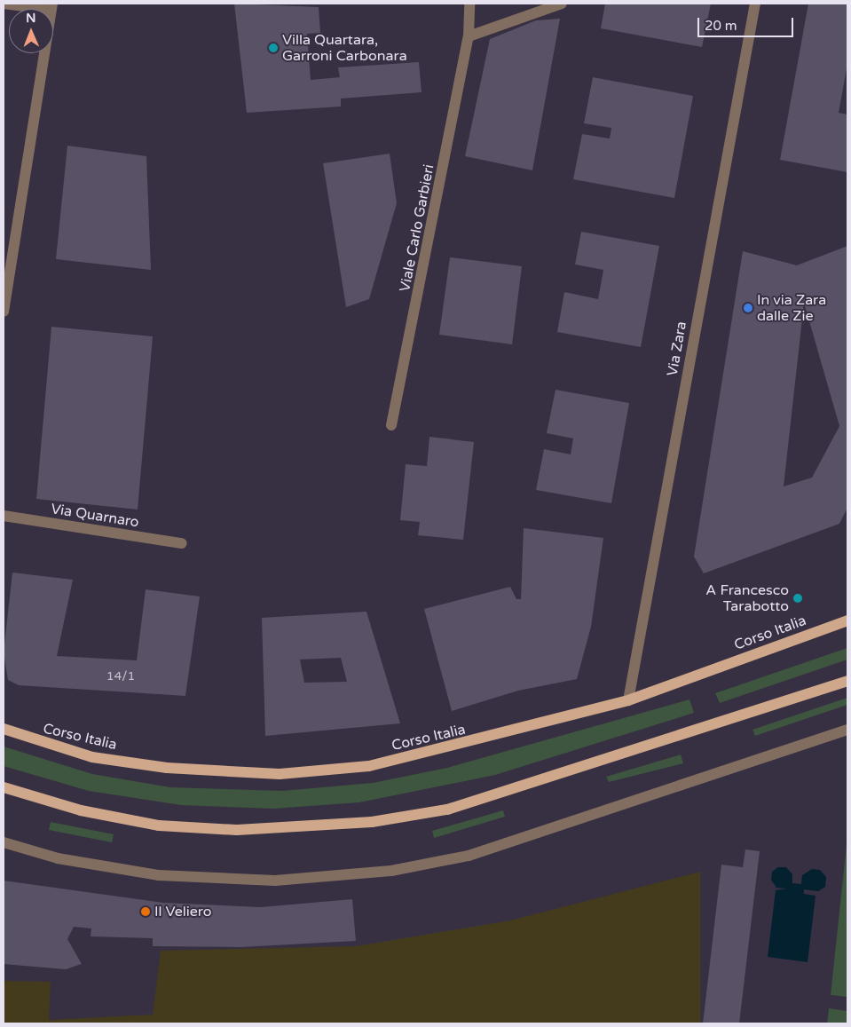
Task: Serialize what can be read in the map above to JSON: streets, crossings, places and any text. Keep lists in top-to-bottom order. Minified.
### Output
{"streets":{"main road":["Corso Italia"],"street":["Viale Carlo Garbieri","Via Zara","Via Quarnaro"]},"crossings":[["Via Zara","Corso Italia"]],"places":["Villa Quartara, Garroni Carbonara","In via Zara dalle Zie","A Francesco Tarabotto","Il Veliero"],"house_numbers":["14/1"],"scale_bar":"20 m","north":"top"}
